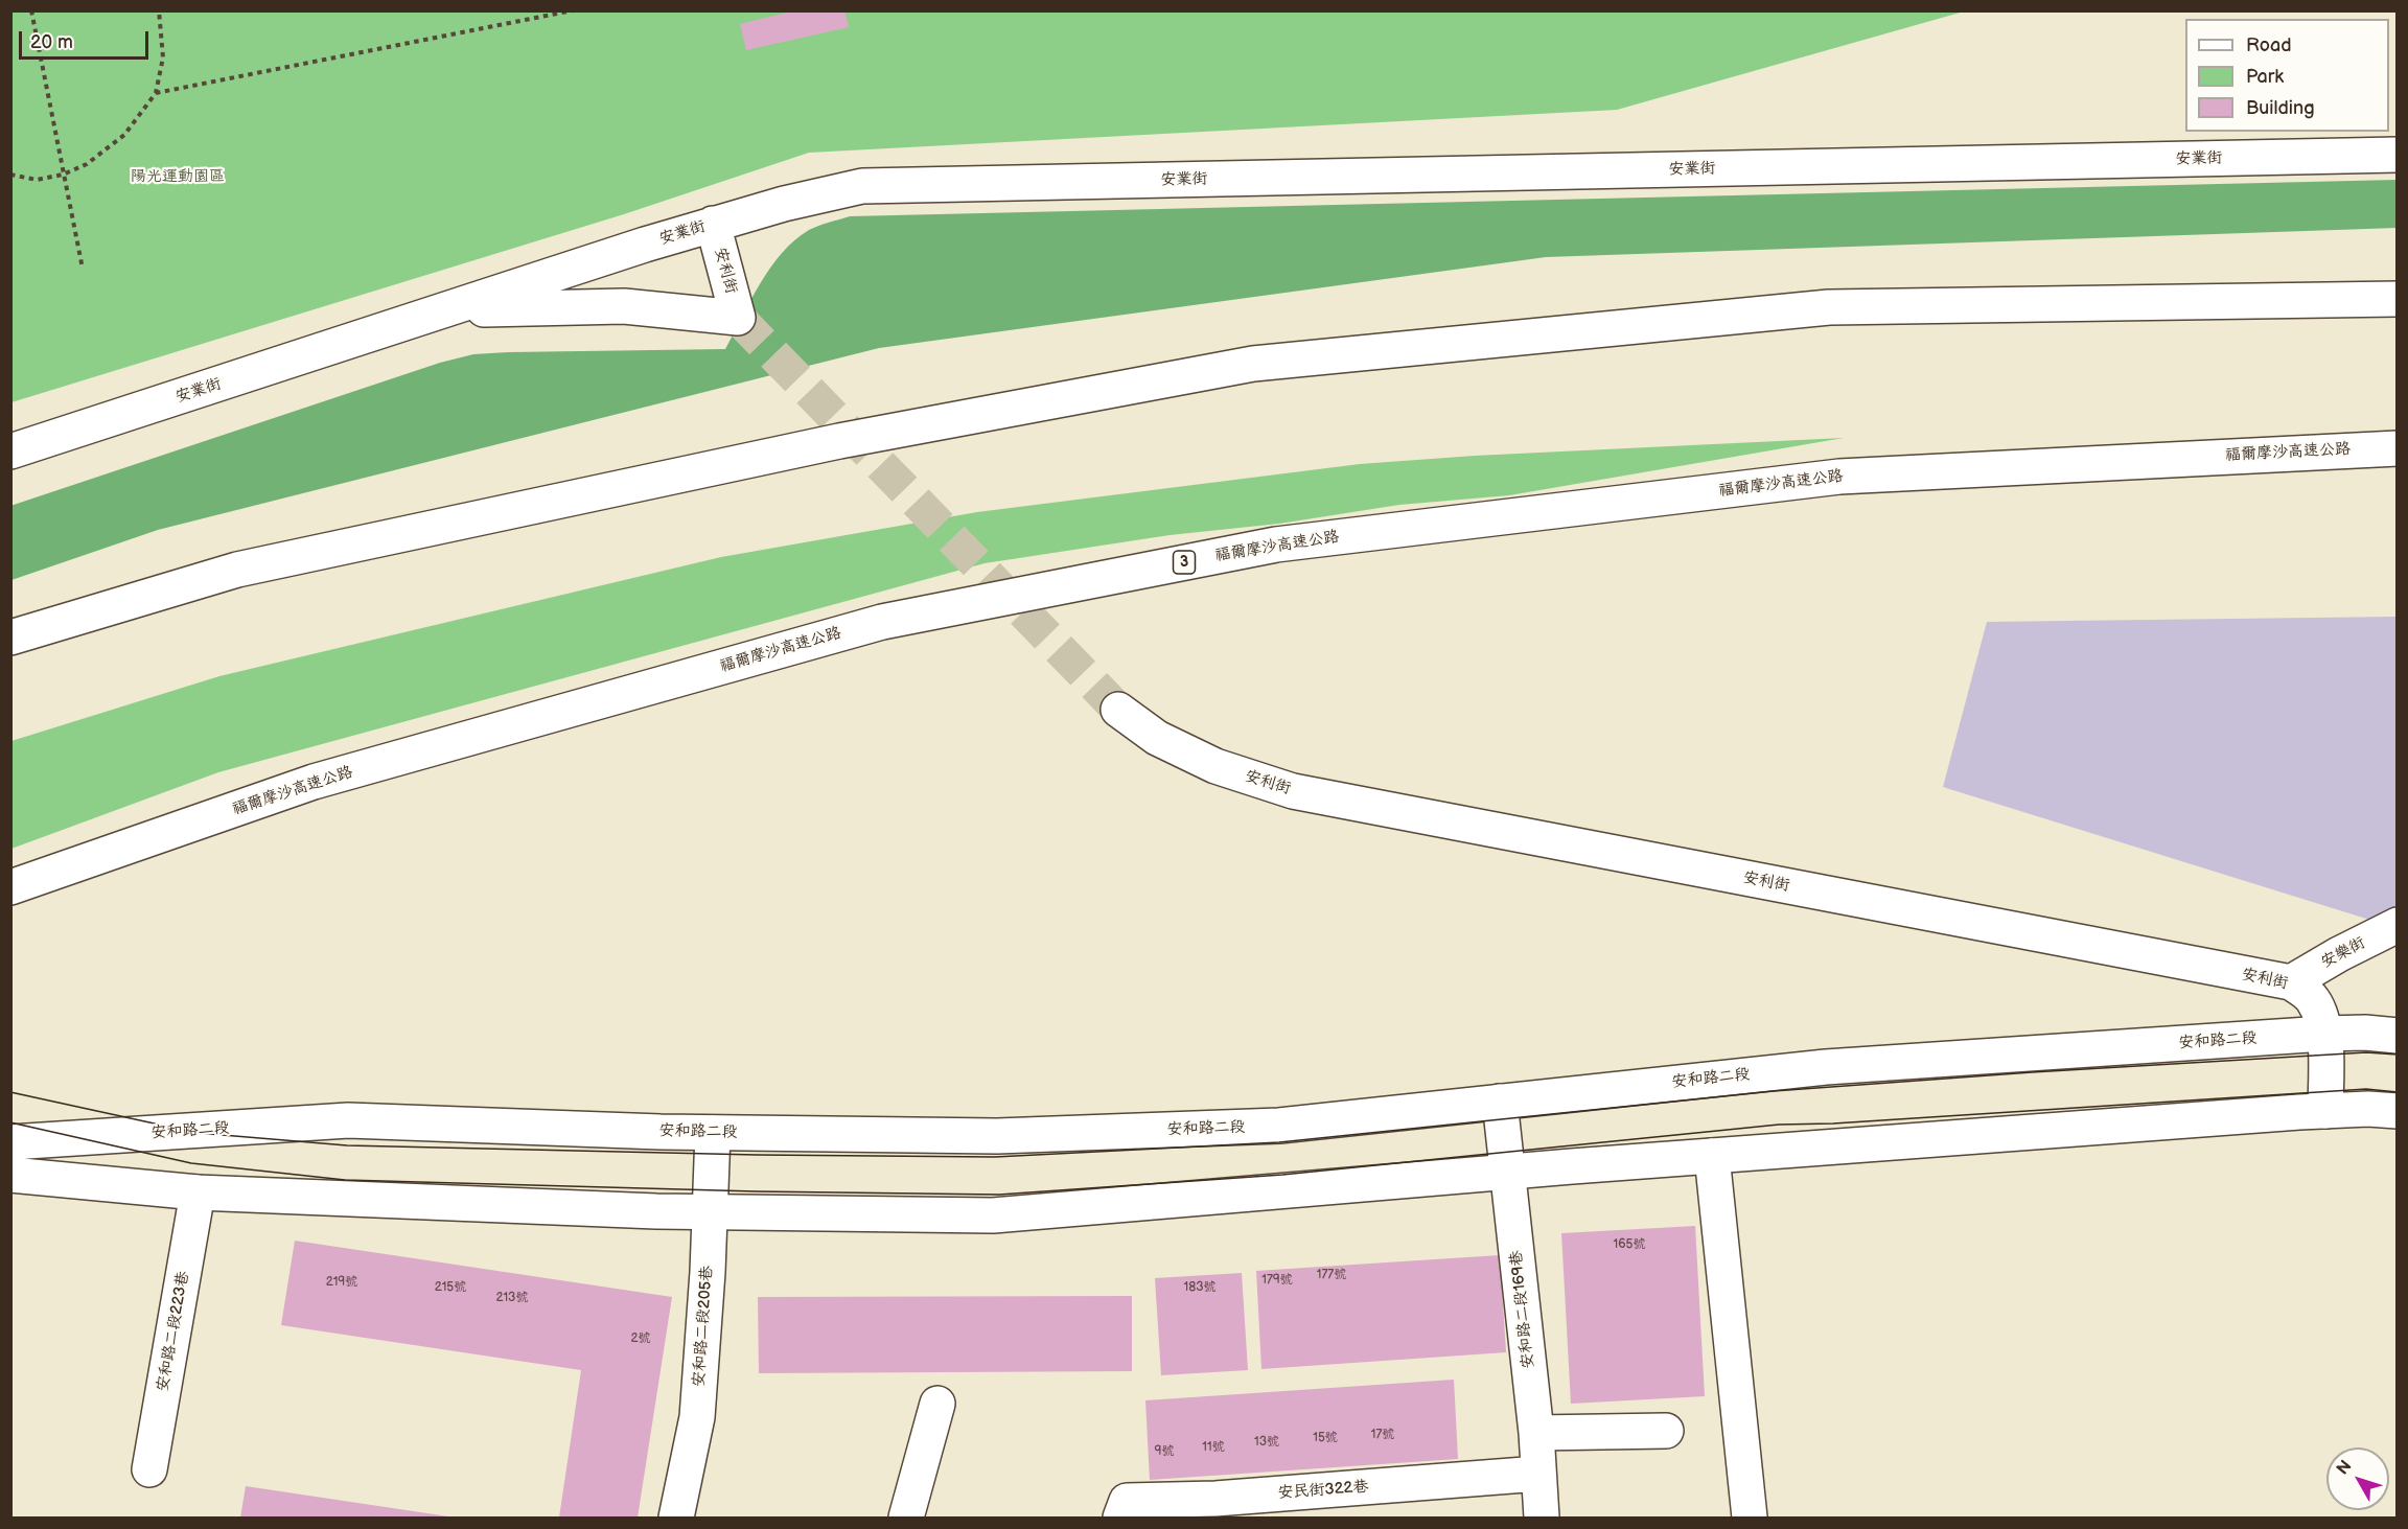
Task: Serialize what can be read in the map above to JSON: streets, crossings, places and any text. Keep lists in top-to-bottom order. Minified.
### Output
{"streets":{"main road":["安業街","安利街","福爾摩沙高速公路","3","安樂街","安和路二段","安和路二段169巷","安和路二段205巷","安和路二段223巷","安民街322巷"]},"crossings":[["安業街","安利街"],["安利街","安樂街"],["安利街","安和路二段"],["安和路二段","安和路二段169巷"],["安和路二段","安和路二段205巷"],["安和路二段169巷","安民街322巷"]],"parks":["陽光運動園區"],"house_numbers":["165號","177號","179號","219號","215號","183號","213號","2號","17號","15號","13號","11號","9號"],"legend":["Road","Park","Building"],"scale_bar":"20 m","north":"top left"}
